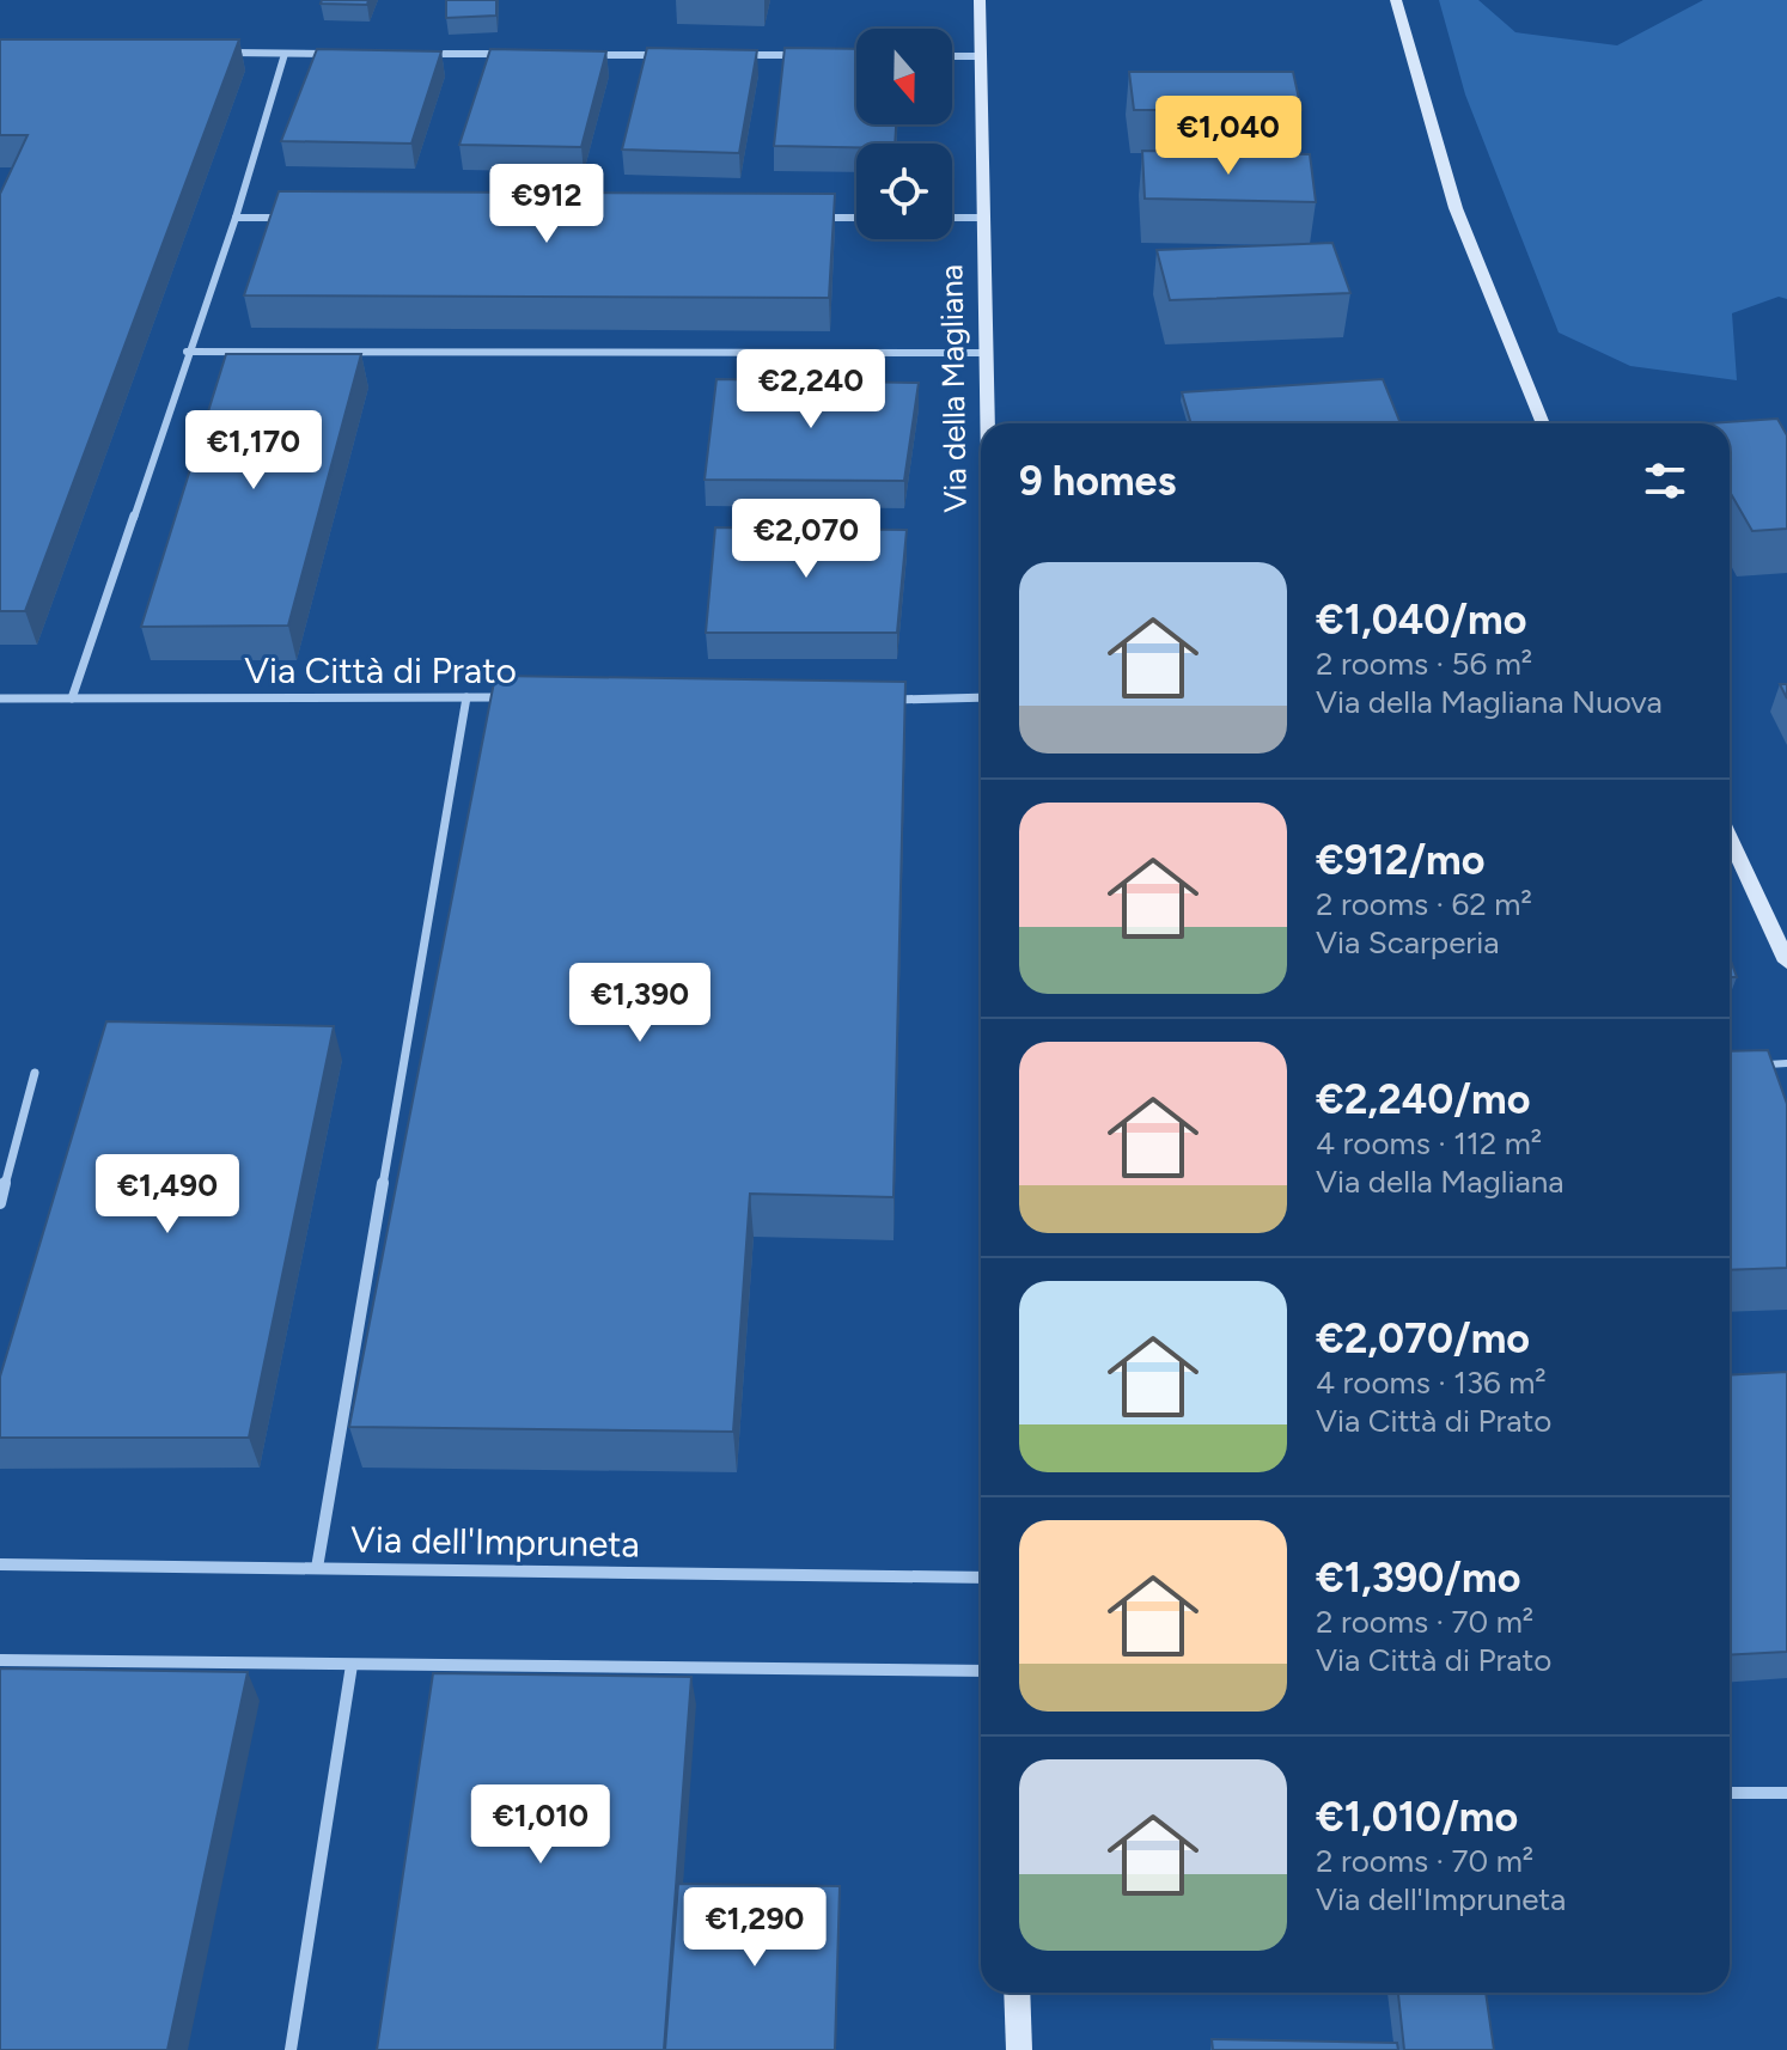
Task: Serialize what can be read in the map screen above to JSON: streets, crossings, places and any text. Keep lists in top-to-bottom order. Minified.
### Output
{"streets":{"main road":["Via della Magliana"],"street":["Via Città di Prato","Via dell'Impruneta"]},"north":"bottom","page":{"price":["€1,040","€912","€2,240","€1,170","€2,070","€1,390","€1,490","€1,010","€1,290"],"heading":"9 homes","list":[{"name":"€1,040/mo","note":"2 rooms · 56 m² · Via della Magliana Nuova"},{"name":"€912/mo","note":"2 rooms · 62 m² · Via Scarperia"},{"name":"€2,240/mo","note":"4 rooms · 112 m² · Via della Magliana"},{"name":"€2,070/mo","note":"4 rooms · 136 m² · Via Città di Prato"},{"name":"€1,390/mo","note":"2 rooms · 70 m² · Via Città di Prato"},{"name":"€1,010/mo","note":"2 rooms · 70 m² · Via dell'Impruneta"}]}}
